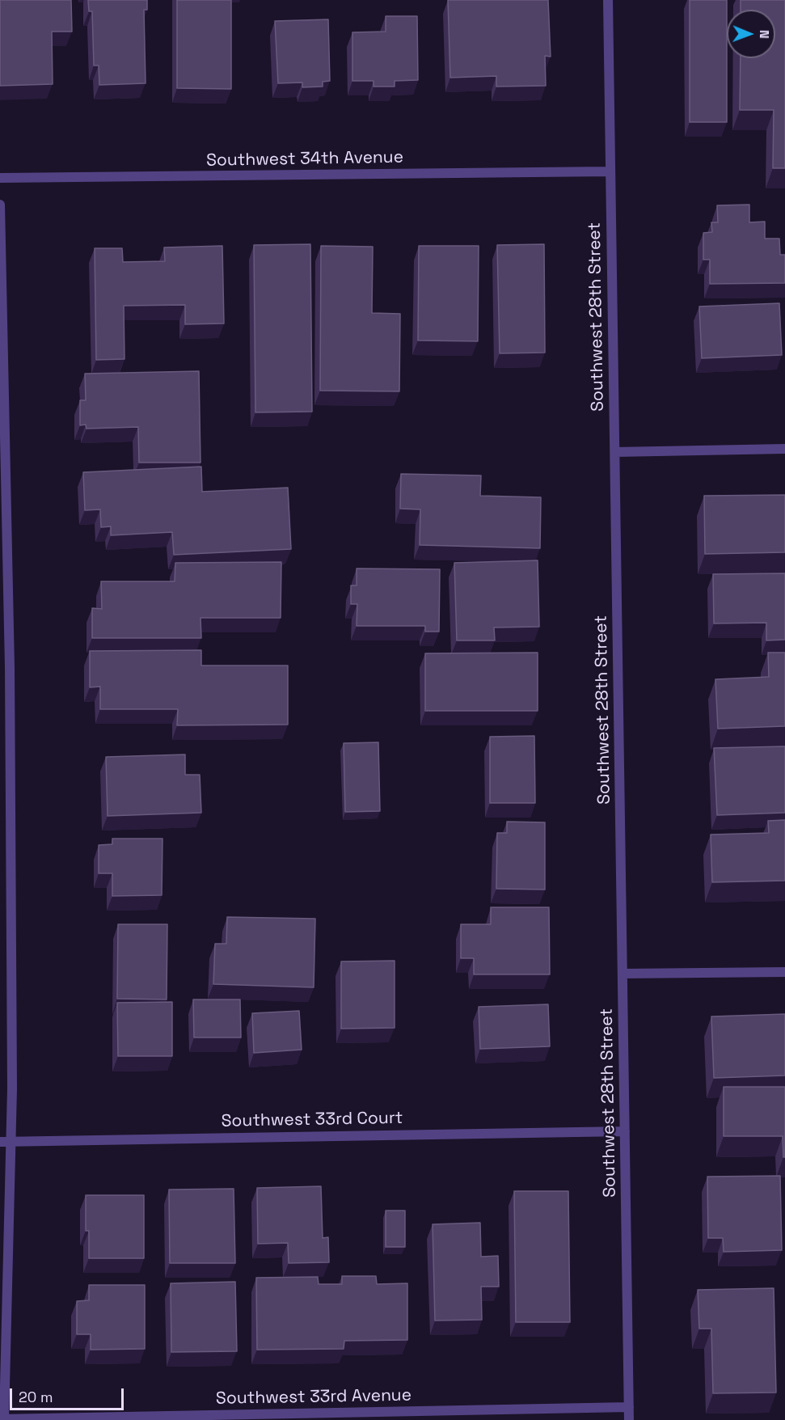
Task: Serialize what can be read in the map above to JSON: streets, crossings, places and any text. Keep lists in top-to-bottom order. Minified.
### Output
{"streets":{"street":["Southwest 34th Avenue","Southwest 28th Street","Southwest 33rd Court","Southwest 33rd Avenue"]},"crossings":[["Southwest 34th Avenue","Southwest 28th Street"],["Southwest 28th Street","Southwest 33rd Court"],["Southwest 28th Street","Southwest 33rd Avenue"]],"scale_bar":"20 m","north":"right"}
